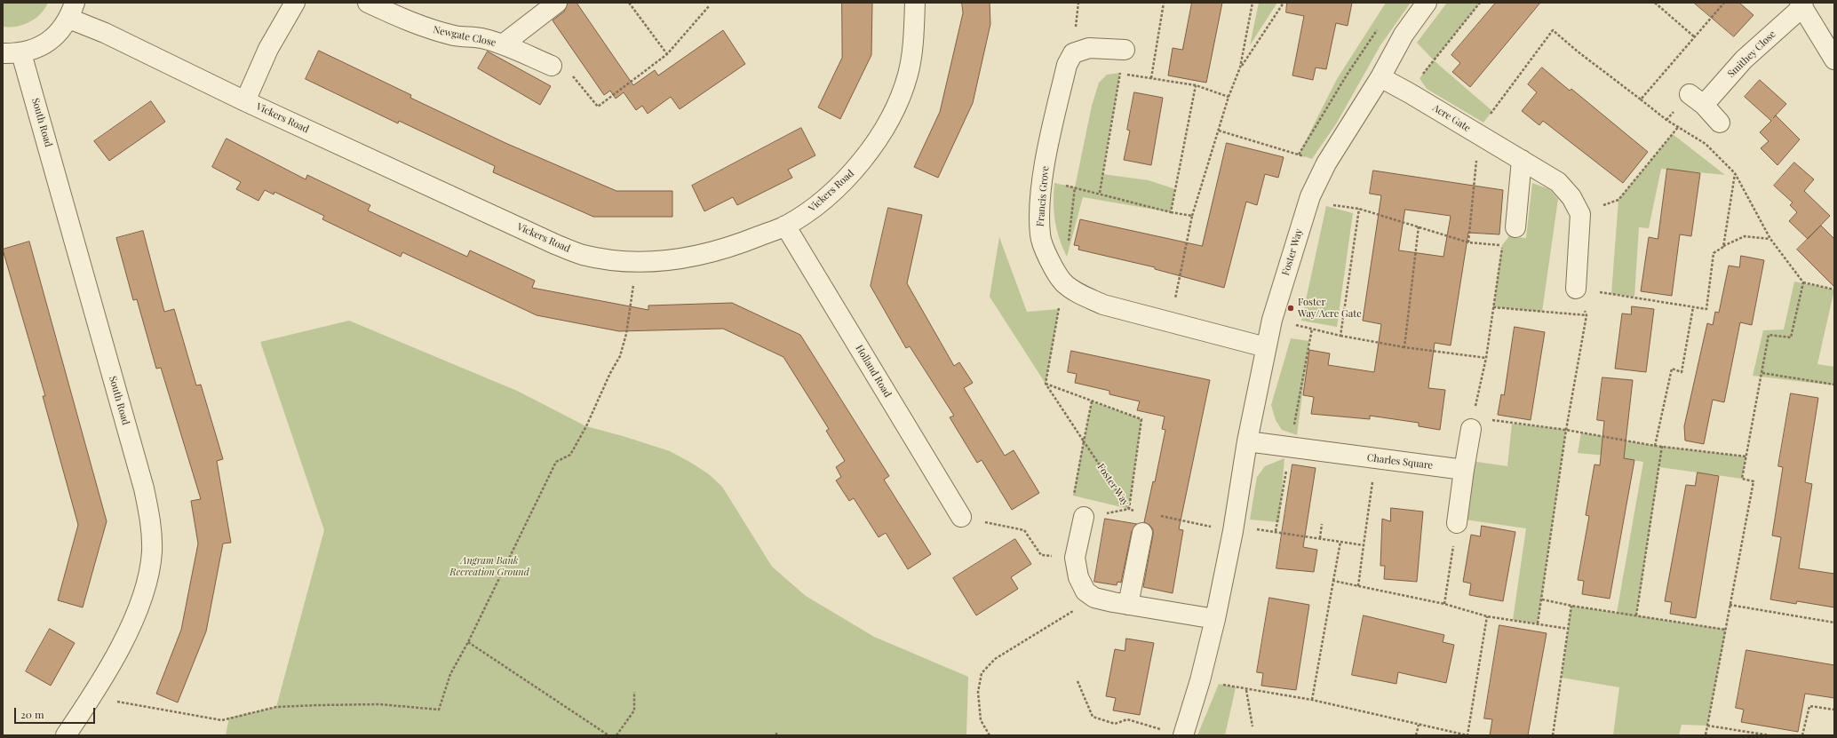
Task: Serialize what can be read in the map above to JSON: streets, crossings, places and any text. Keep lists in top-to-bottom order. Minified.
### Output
{"streets":{"street":["Newgate Close","Smithey Close","Vickers Road","Acre Gate","South Road","Francis Grove","Foster Way","Holland Road","Charles Square"]},"crossings":[["Vickers Road","Holland Road"],["Acre Gate","Foster Way"],["Francis Grove","Foster Way"],["Foster Way","Charles Square"]],"parks":["Angram Bank Recreation Ground"],"places":["Foster Way/Acre Gate"],"scale_bar":"20 m"}
